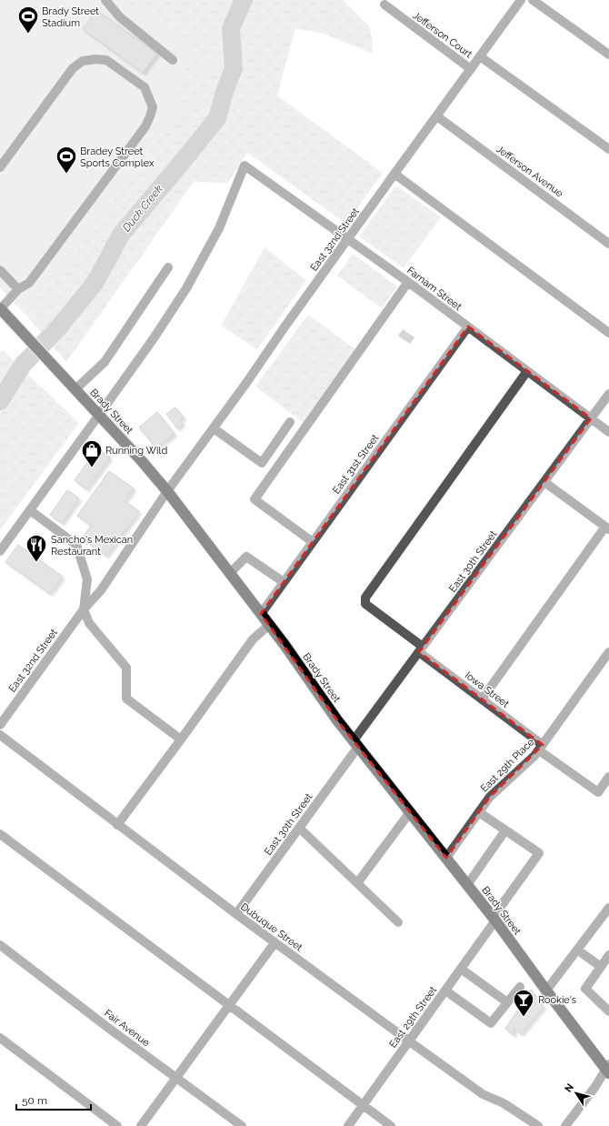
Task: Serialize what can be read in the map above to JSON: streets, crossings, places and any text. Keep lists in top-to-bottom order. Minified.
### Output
{"streets":{"highway":["Brady Street"],"street":["Jefferson Court","Jefferson Avenue","East 32nd Street","Farnam Street","East 31st Street","East 30th Street","Iowa Street","East 29th Place","Dubuque Street","East 29th Street","Fair Avenue"]},"crossings":[["Jefferson Court","East 32nd Street"],["Jefferson Avenue","East 32nd Street"],["East 32nd Street","Farnam Street"],["East 32nd Street","Brady Street"],["Farnam Street","Brady Street"],["Farnam Street","East 31st Street"],["Farnam Street","East 30th Street"],["Farnam Street","Iowa Street"],["Brady Street","East 31st Street"],["Brady Street","East 30th Street"],["Brady Street","East 29th Place"],["Brady Street","East 29th Street"],["East 30th Street","Iowa Street"],["East 30th Street","Dubuque Street"],["Iowa Street","East 29th Place"],["Dubuque Street","East 29th Street"]],"water":["Duck Creek"],"places":{"sports":["Brady Street Stadium","Bradey Street Sports Complex"],"shop":["Running Wild"],"restaurant":["Sancho's Mexican Restaurant"],"bar":["Rookie's"]},"scale_bar":"50 m","north":"top left"}
